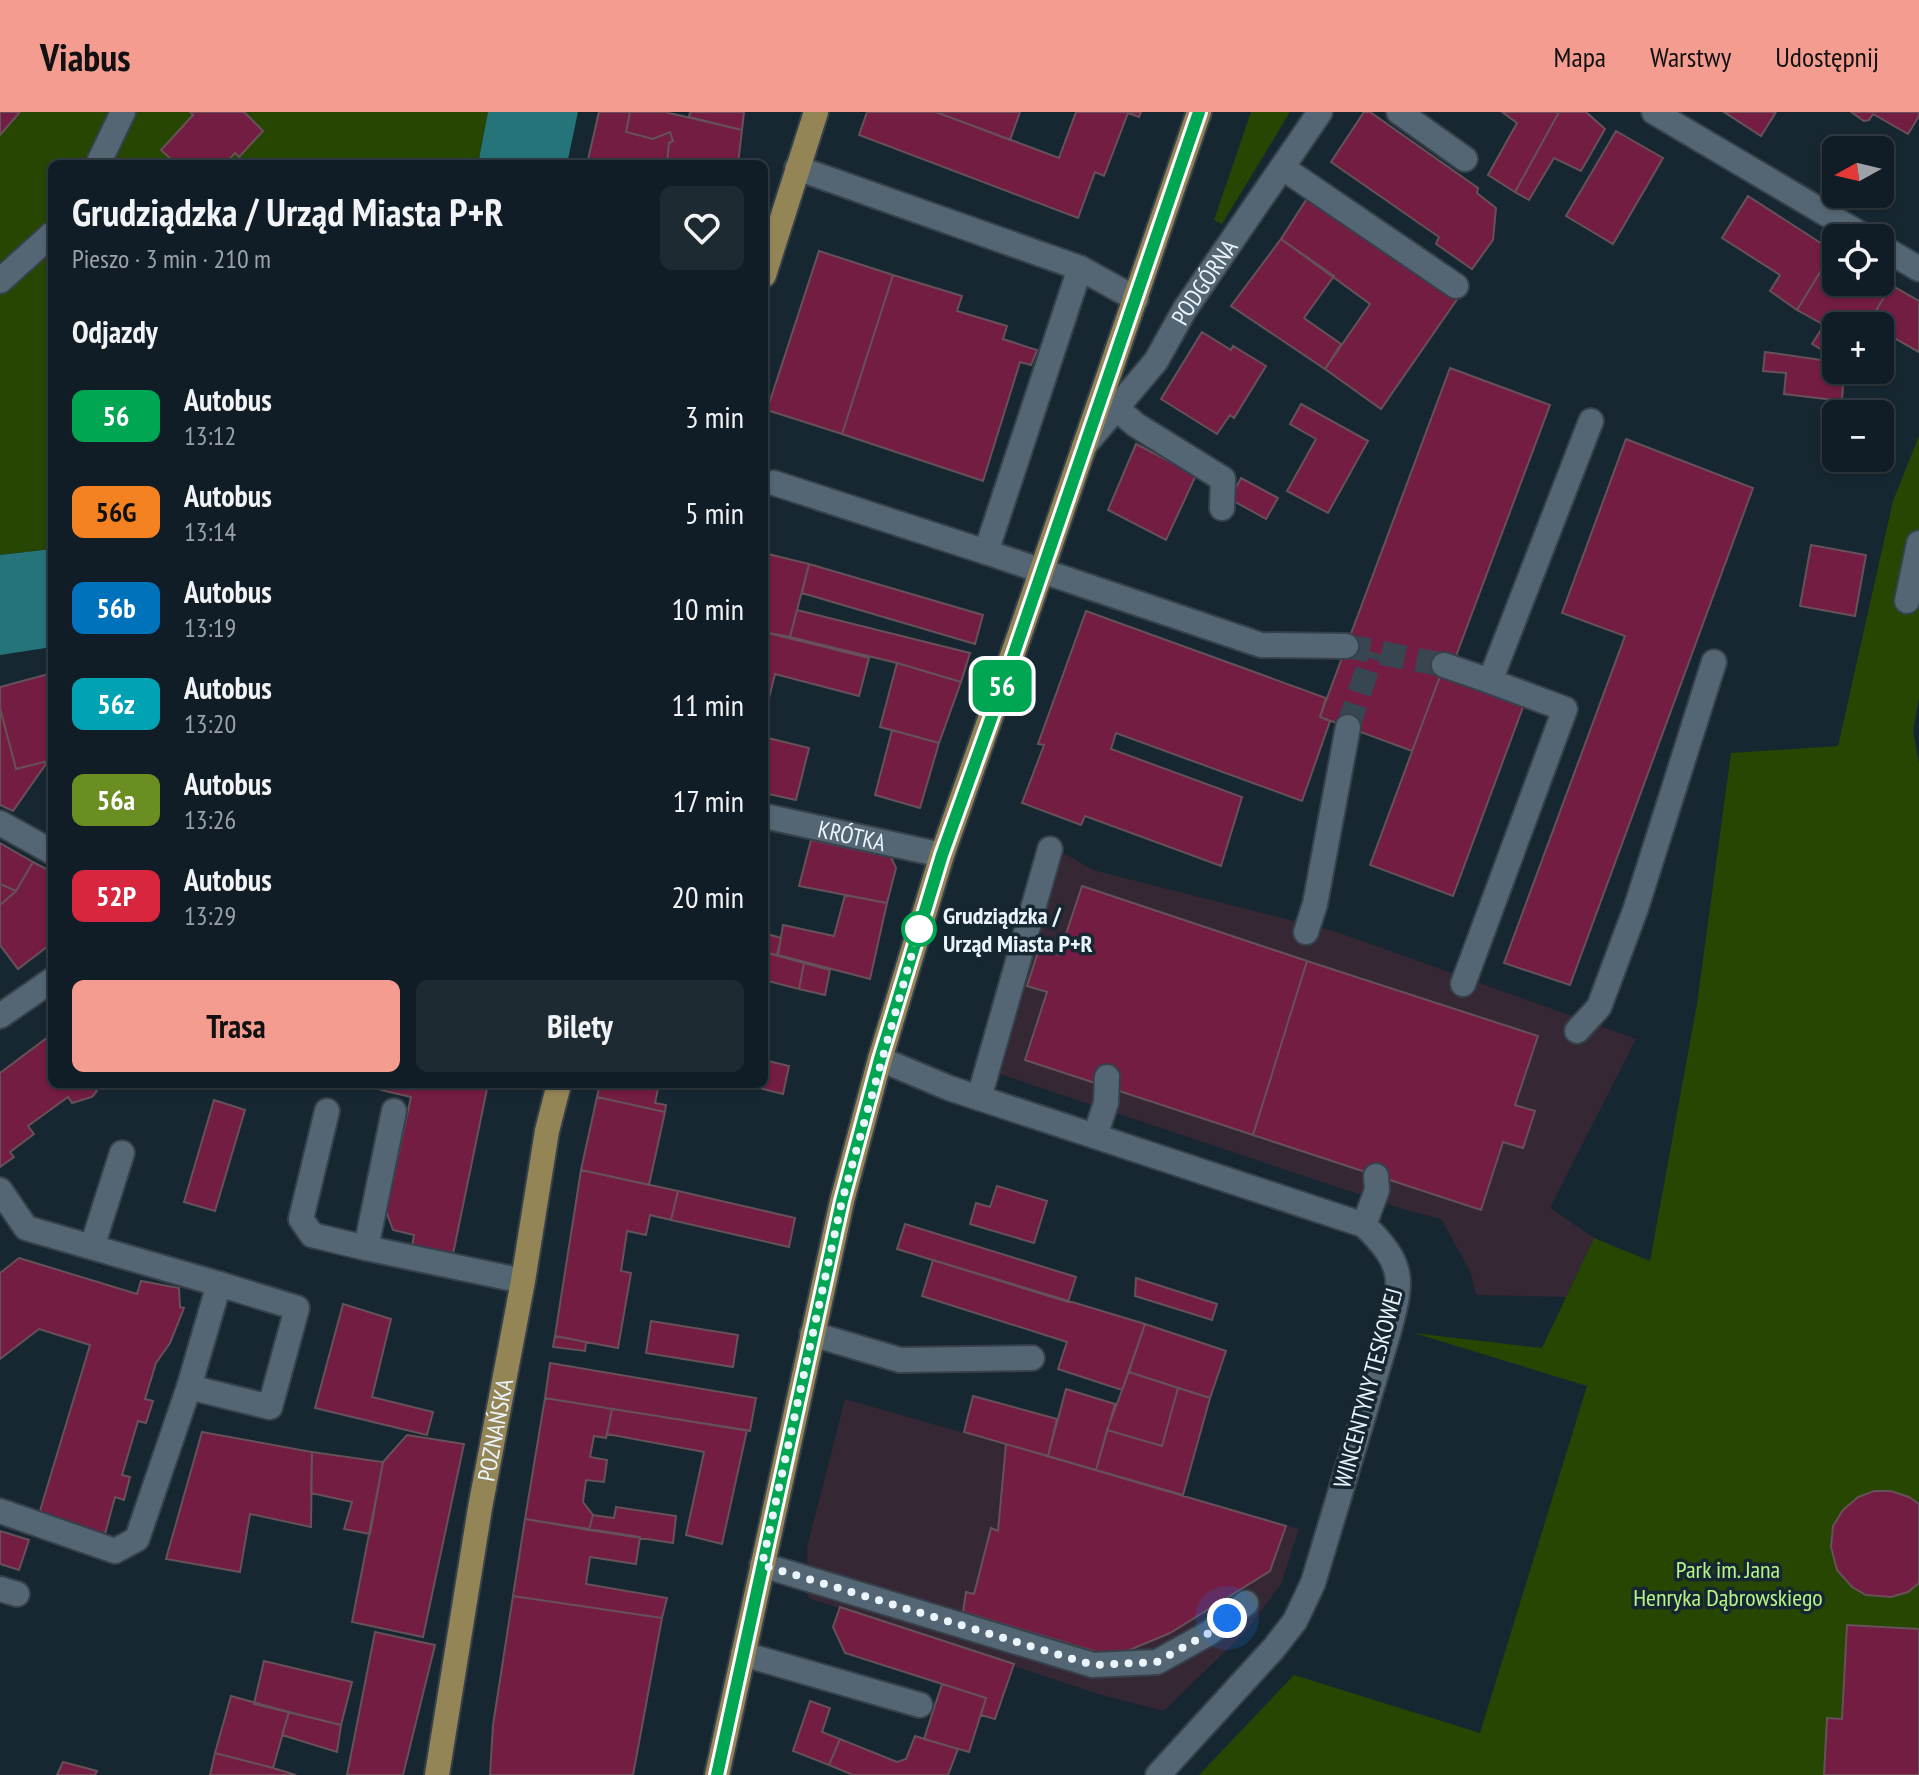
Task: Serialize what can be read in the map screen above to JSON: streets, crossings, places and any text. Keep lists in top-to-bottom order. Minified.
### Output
{"streets":{"main road":["POZNAŃSKA"],"street":["PODGÓRNA","KRÓTKA","WINCENTYNY TESKOWEJ"]},"parks":["Park im. Jana Henryka Dąbrowskiego"],"places":["Grudziądzka / Urząd Miasta P+R"],"lines":["bus line 56"],"north":"left","page":{"header":"Viabus","nav":["Mapa","Warstwy","Udostępnij"],"on_map":"56","map_buttons":["+","−"],"heading":[["Grudziądzka / Urząd Miasta P+R","Pieszo · 3 min · 210 m"],"Odjazdy"],"list":[{"mark":"56","name":"Autobus","note":"13:12","value":"3 min"},{"mark":"56G","name":"Autobus","note":"13:14","value":"5 min"},{"mark":"56b","name":"Autobus","note":"13:19","value":"10 min"},{"mark":"56z","name":"Autobus","note":"13:20","value":"11 min"},{"mark":"56a","name":"Autobus","note":"13:26","value":"17 min"},{"mark":"52P","name":"Autobus","note":"13:29","value":"20 min"}],"buttons":["Trasa","Bilety"]}}
